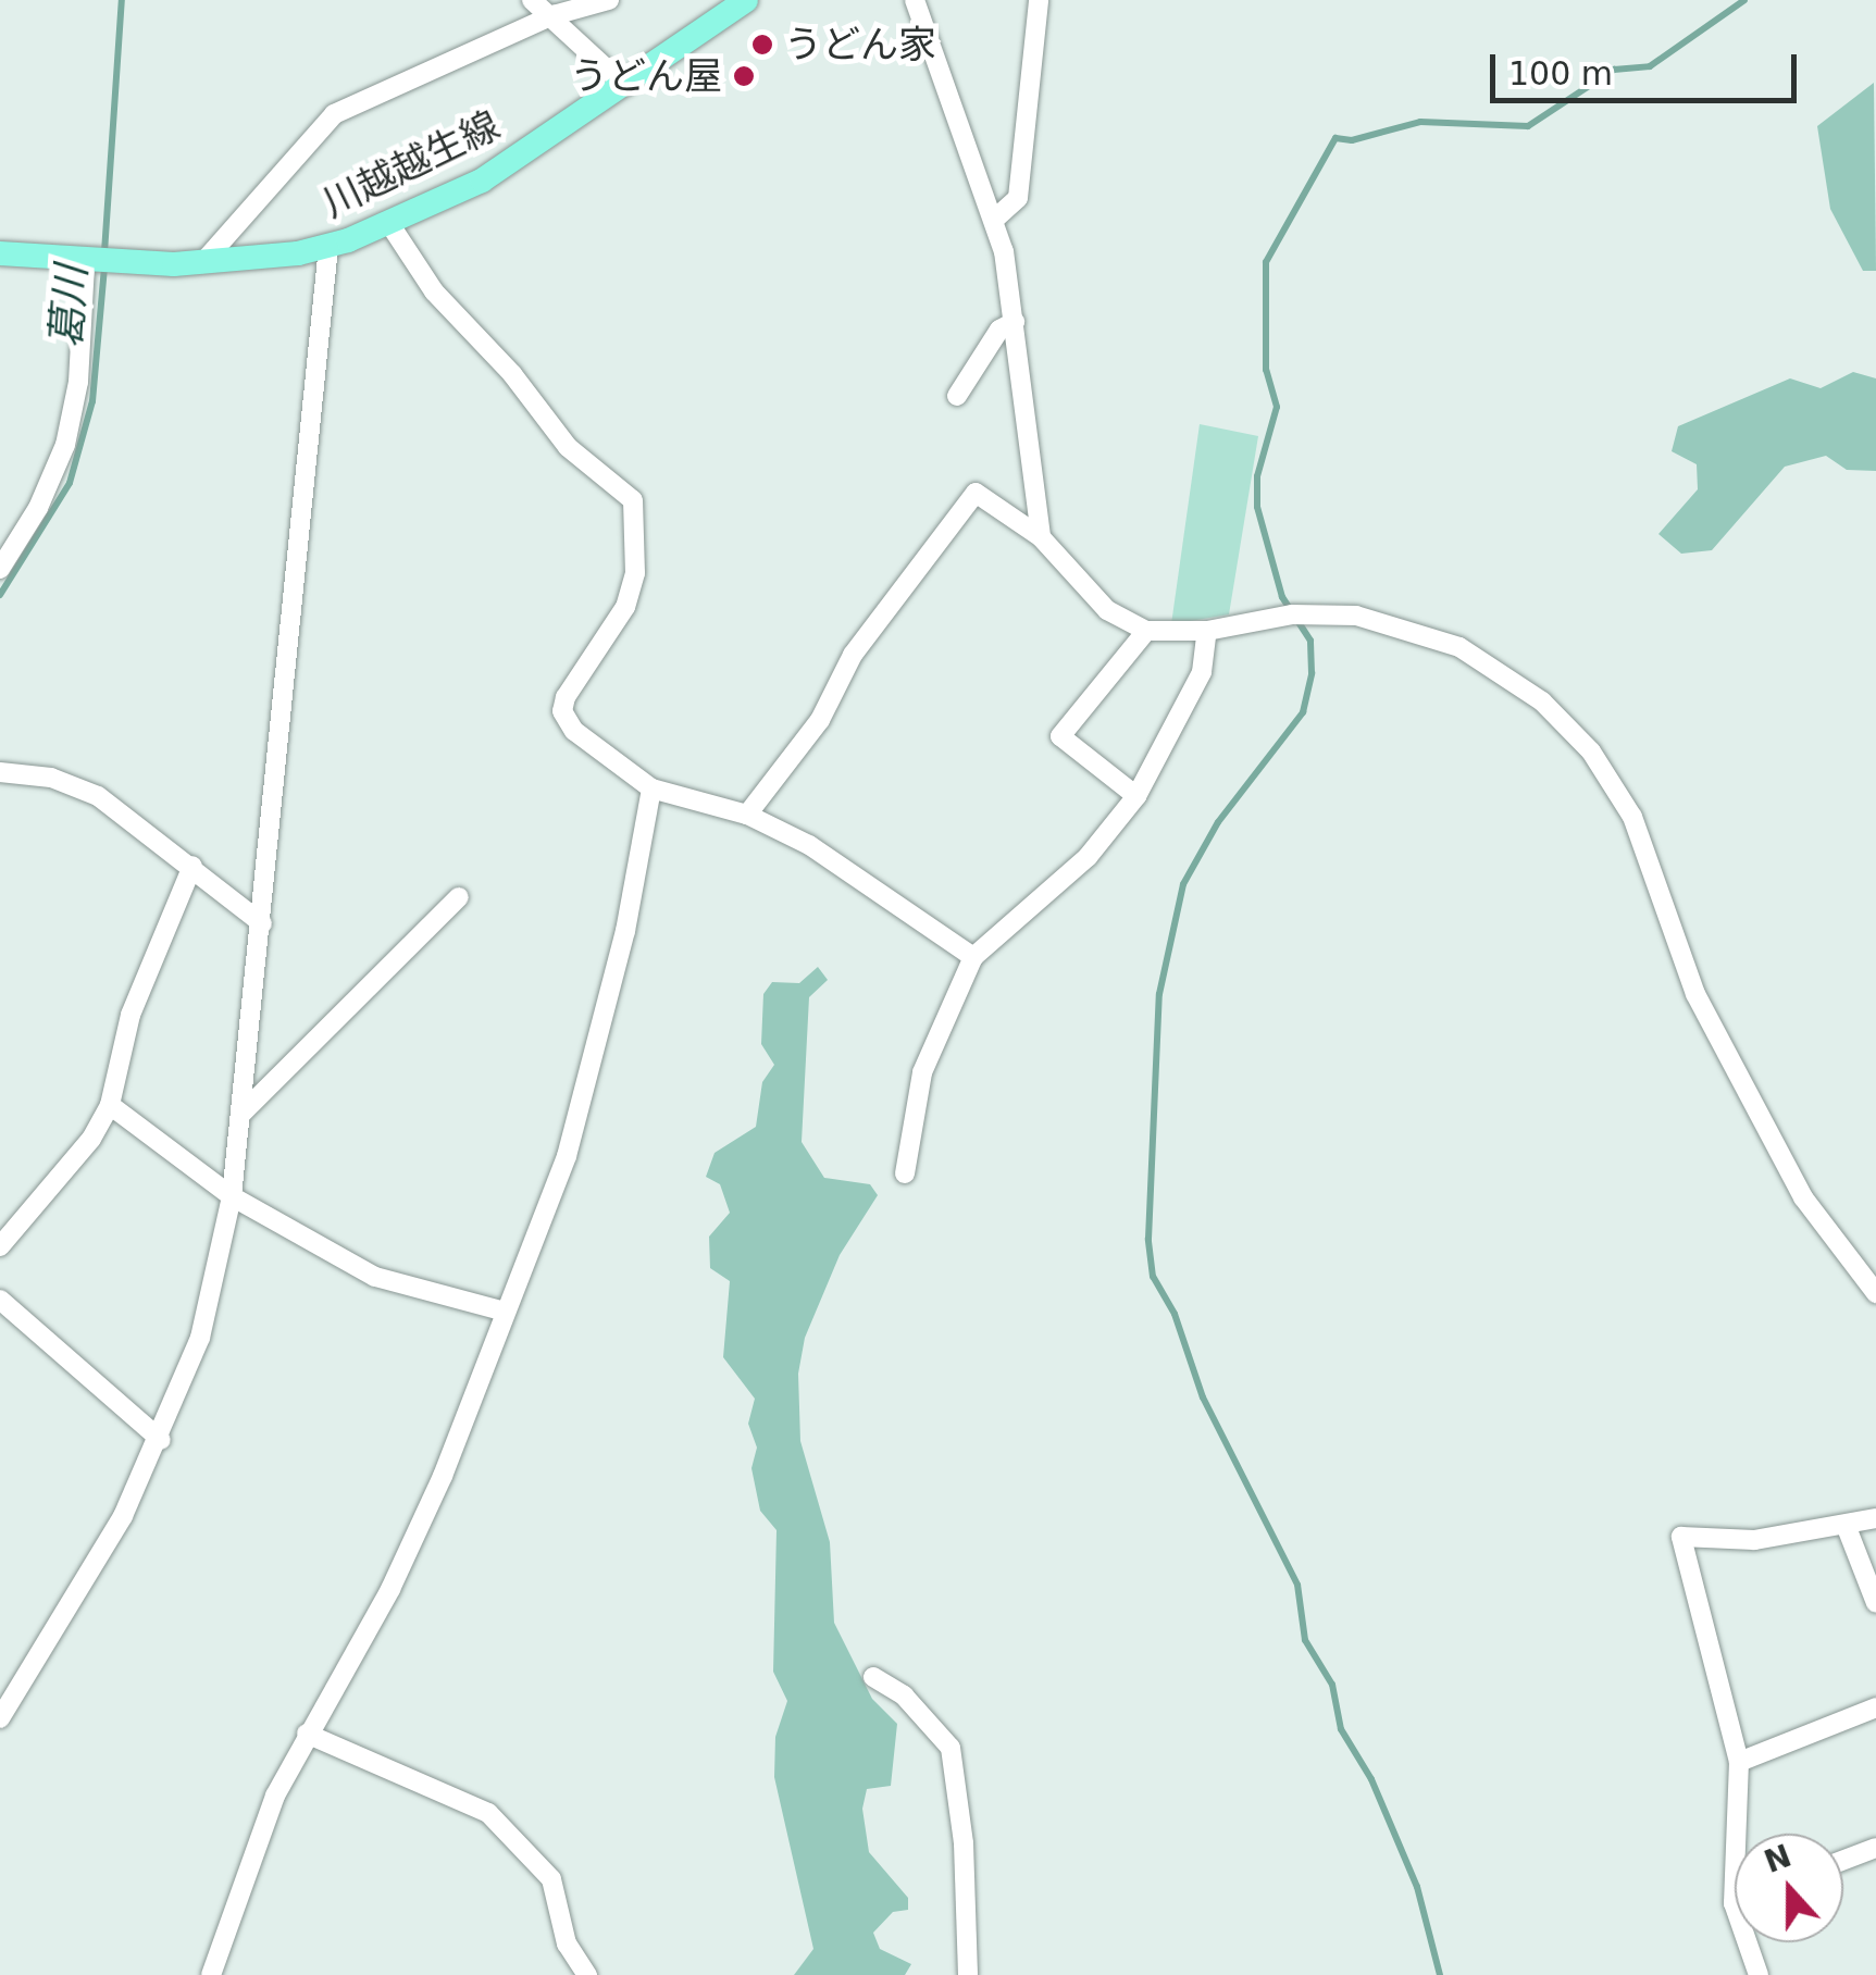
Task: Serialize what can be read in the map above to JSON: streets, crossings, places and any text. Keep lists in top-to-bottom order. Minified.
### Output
{"streets":{"main road":["川越越生線"]},"water":["葛川"],"places":["うどん家","うどん屋"],"scale_bar":"100 m","north":"top"}
